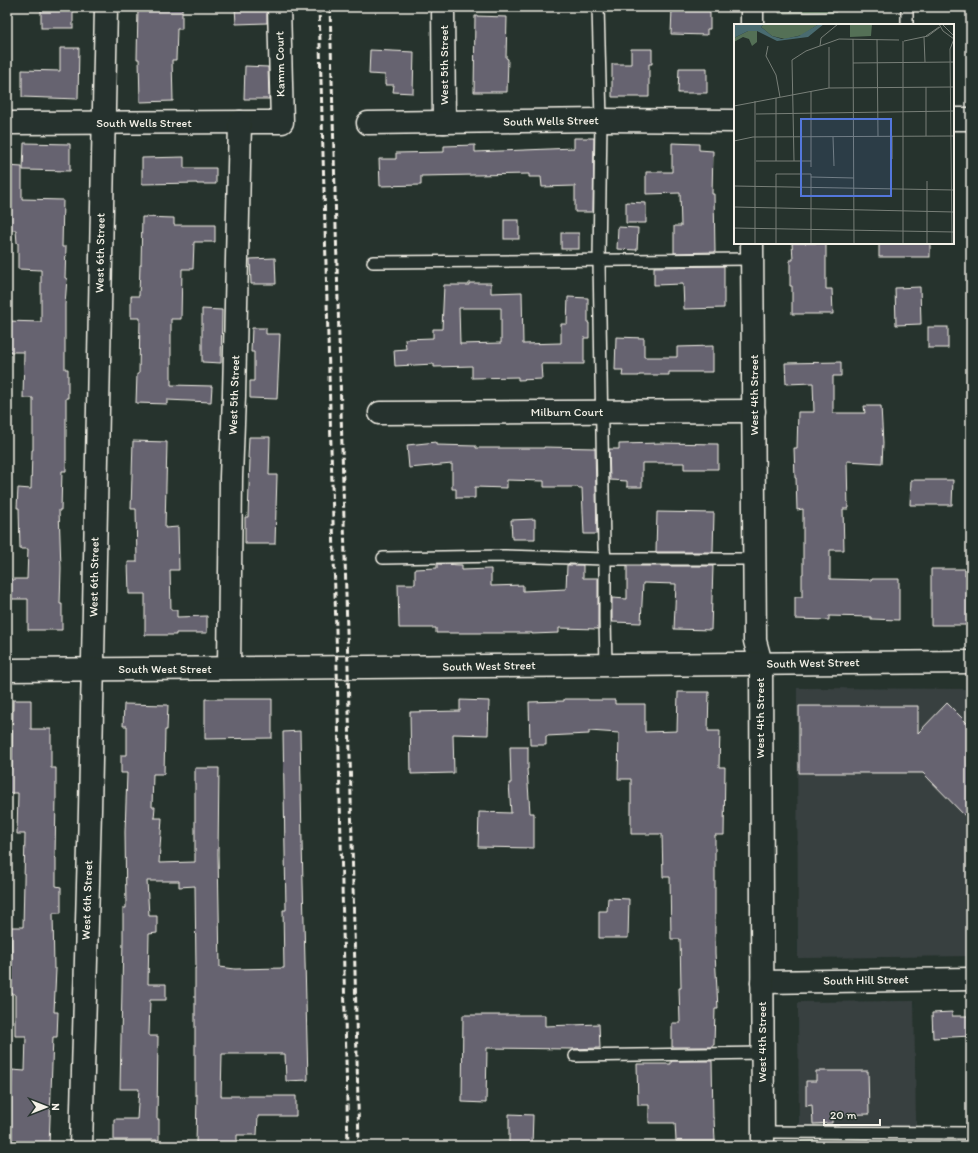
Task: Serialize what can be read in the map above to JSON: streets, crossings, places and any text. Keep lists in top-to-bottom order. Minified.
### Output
{"streets":{"street":["Kamm Court","West 5th Street","South Wells Street","West 6th Street","West 4th Street","Milburn Court","South West Street","South Hill Street"]},"crossings":[["Kamm Court","South Wells Street"],["West 5th Street","South Wells Street"],["West 5th Street","South West Street"],["South Wells Street","West 6th Street"],["West 6th Street","South West Street"],["West 4th Street","Milburn Court"],["West 4th Street","South West Street"],["West 4th Street","South Hill Street"]],"scale_bar":"20 m","north":"right"}
